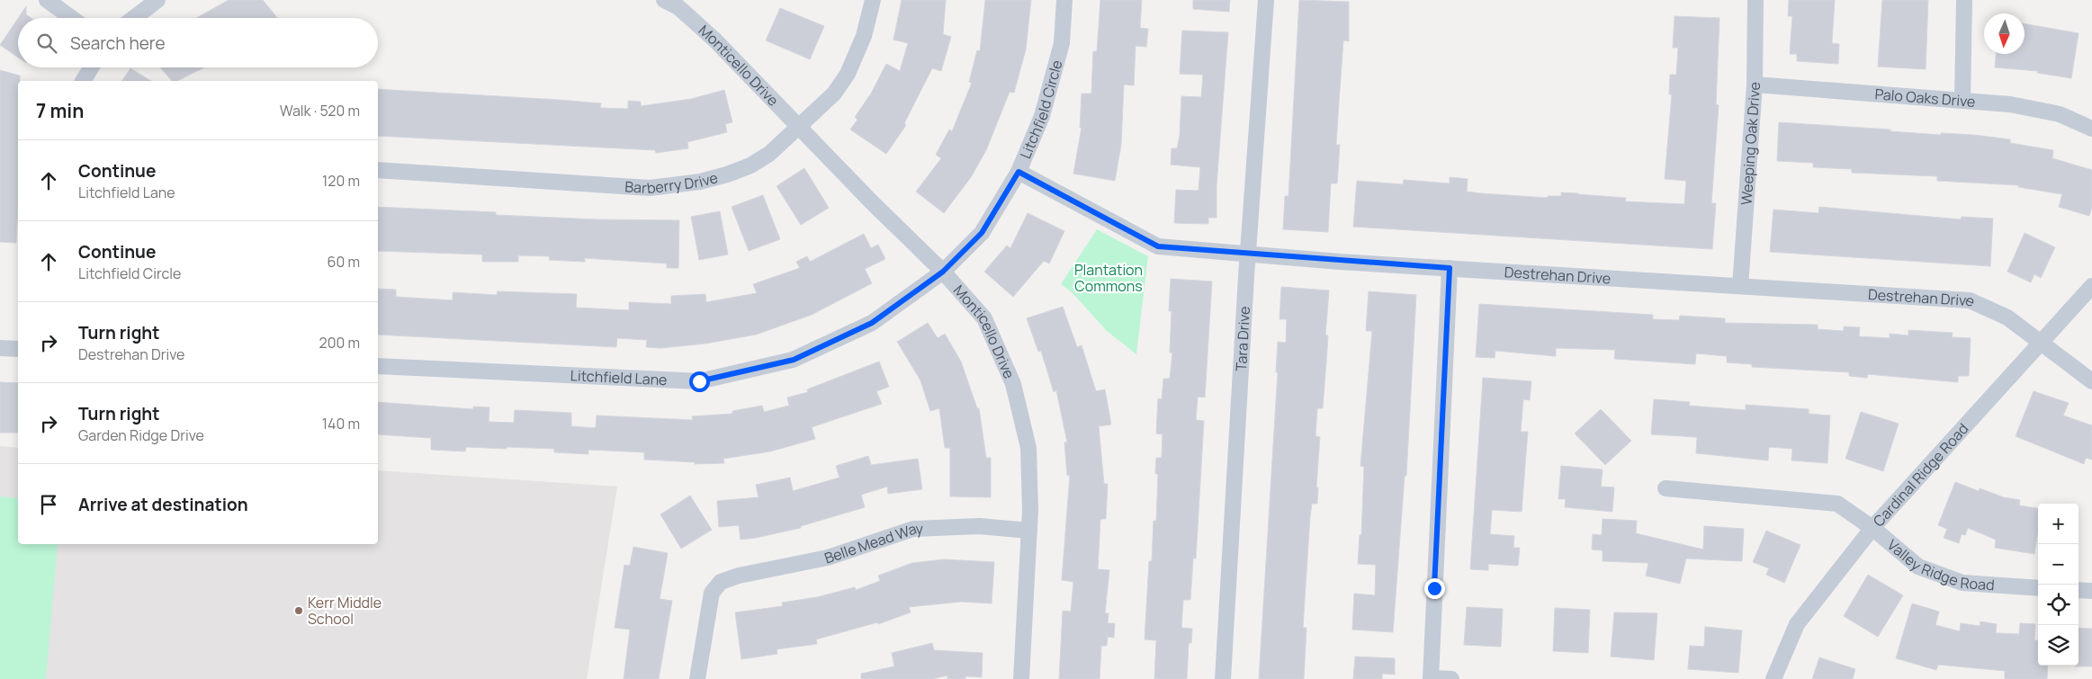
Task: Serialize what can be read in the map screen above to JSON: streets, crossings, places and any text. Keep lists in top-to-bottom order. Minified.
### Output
{"streets":{"street":["Monticello Drive","Palo Oaks Drive","Litchfield Circle","Weeping Oak Drive","Barberry Drive","Destrehan Drive","Tara Drive","Litchfield Lane","Cardinal Ridge Road","Belle Mead Way","Valley Ridge Road"]},"crossings":[["Monticello Drive","Litchfield Circle"],["Monticello Drive","Barberry Drive"],["Monticello Drive","Litchfield Lane"],["Monticello Drive","Belle Mead Way"],["Palo Oaks Drive","Weeping Oak Drive"],["Litchfield Circle","Destrehan Drive"],["Litchfield Circle","Litchfield Lane"],["Weeping Oak Drive","Destrehan Drive"],["Destrehan Drive","Tara Drive"],["Destrehan Drive","Cardinal Ridge Road"],["Cardinal Ridge Road","Valley Ridge Road"]],"parks":["Plantation Commons"],"places":["Kerr Middle School"],"north":"bottom","page":{"search":"Search here","heading":["7 min","Walk · 520 m"],"list":[["Continue","Litchfield Lane","120 m"],["Continue","Litchfield Circle","60 m"],["Turn right","Destrehan Drive","200 m"],["Turn right","Garden Ridge Drive","140 m"],"Arrive at destination"],"map_buttons":["+","−"]}}
